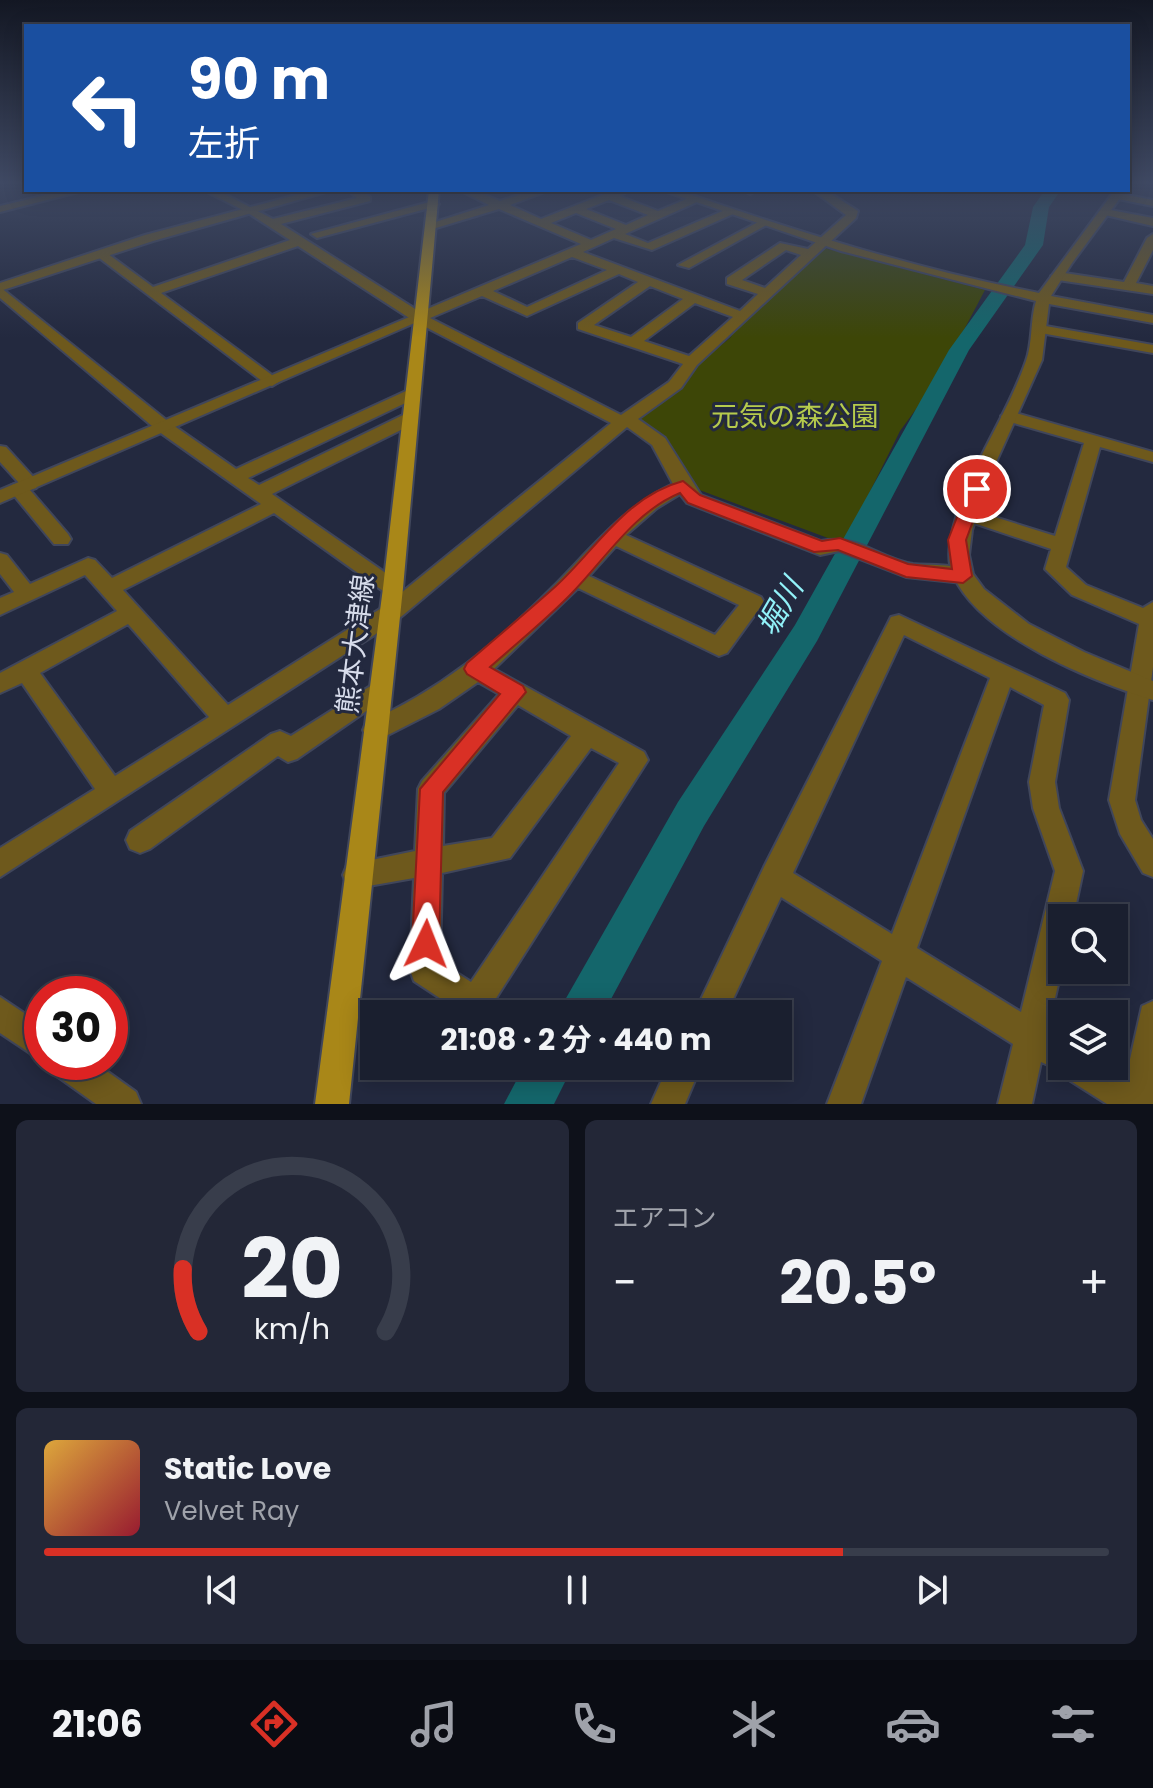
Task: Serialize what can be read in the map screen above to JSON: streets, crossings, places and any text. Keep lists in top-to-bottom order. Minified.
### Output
{"streets":{"main road":["熊本大津線"]},"water":["堀川"],"parks":["元気の森公園"],"page":{"turn":["90 m","左折"],"limit":"30","trip":"21:08 · 2 分 · 440 m","tile":"エアコン","heat":["−","20.5°","+"],"song":["Static Love","Velvet Ray"],"tabs":"21:06","gauge":["20","km/h"]}}
